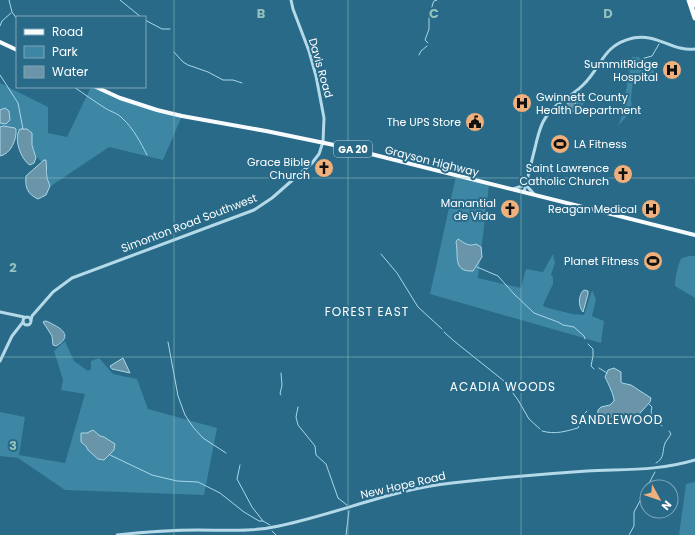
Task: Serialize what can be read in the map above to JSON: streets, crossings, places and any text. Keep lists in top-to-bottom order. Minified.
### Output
{"streets":{"main road":["GA 20","Grayson Highway"],"street":["Davis Road","Simonton Road Southwest","New Hope Road"]},"crossings":[["Davis Road","Grayson Highway"],["Davis Road","Simonton Road Southwest"],["Grayson Highway","Simonton Road Southwest"]],"districts":["FOREST EAST","ACADIA WOODS","SANDLEWOOD"],"places":{"hospital":["SummitRidge Hospital","Gwinnett County Health Department","Reagan Medical"],"public building":["The UPS Store"],"sports":["LA Fitness","Planet Fitness"],"church":["Grace Bible Church","Saint Lawrence Catholic Church","Manantial de Vida"]},"legend":["Road","Park","Water"],"north":"bottom right","grid":{"columns":["B","C","D"],"rows":["2","3"]}}
